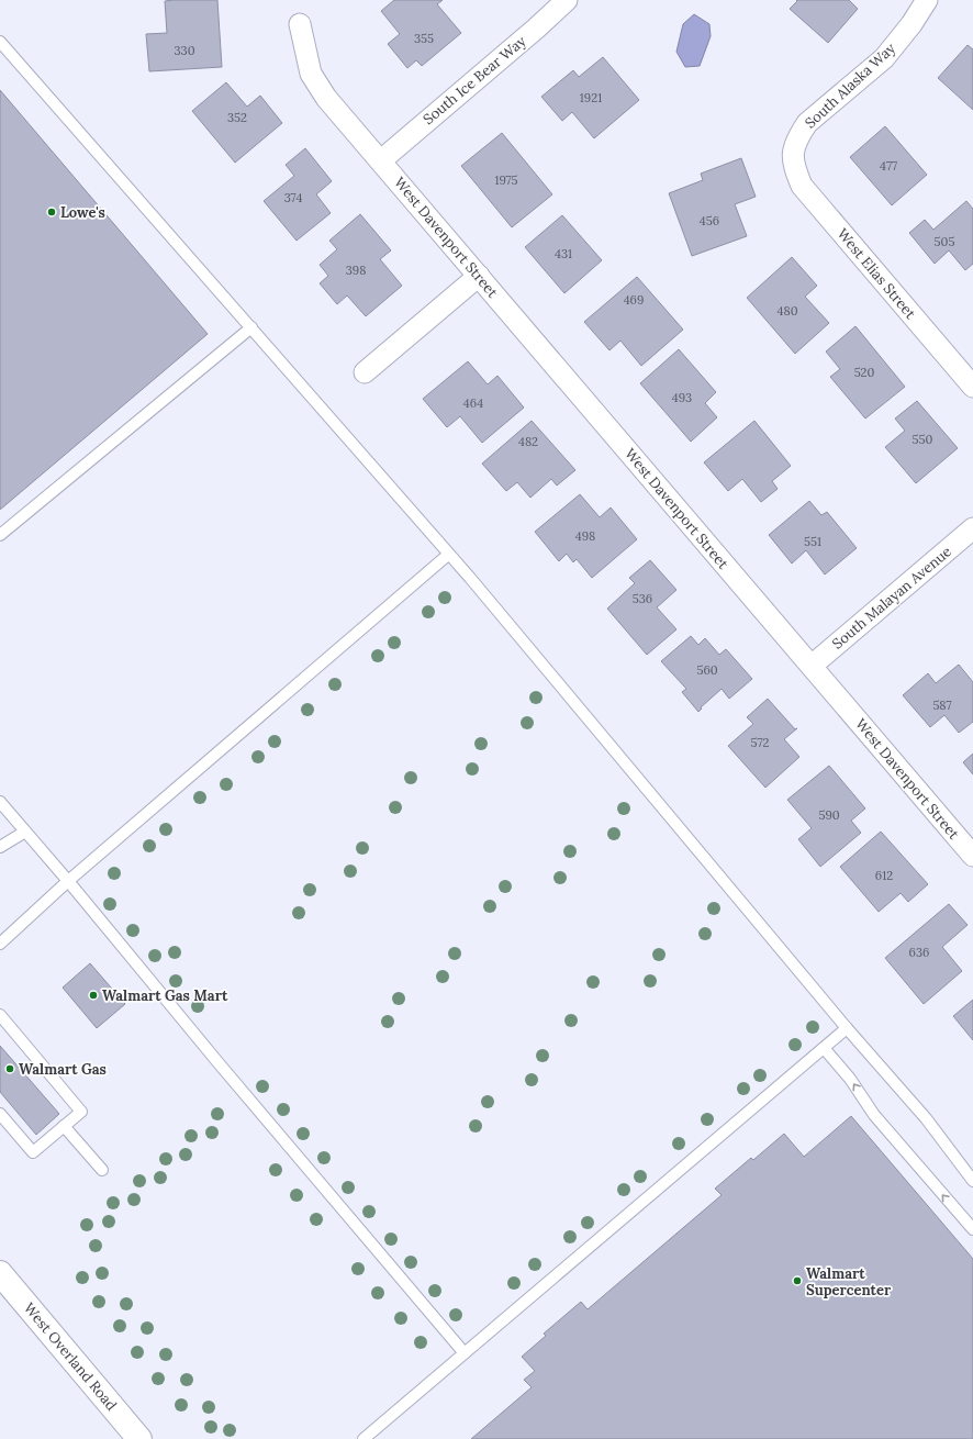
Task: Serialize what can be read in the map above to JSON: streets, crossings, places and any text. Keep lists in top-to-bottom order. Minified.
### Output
{"streets":{"street":["South Ice Bear Way","South Alaska Way","West Davenport Street","West Elias Street","South Malayan Avenue","West Overland Road"]},"crossings":[["South Ice Bear Way","West Davenport Street"],["South Alaska Way","West Elias Street"],["West Davenport Street","South Malayan Avenue"]],"places":["Lowe's","Walmart Gas Mart","Walmart Gas","Walmart Supercenter"],"house_numbers":["355","330","1921","352","477","1975","374","456","505","431","398","469","480","520","493","464","550","482","498","551","536","560","587","572","590","612","636"]}
